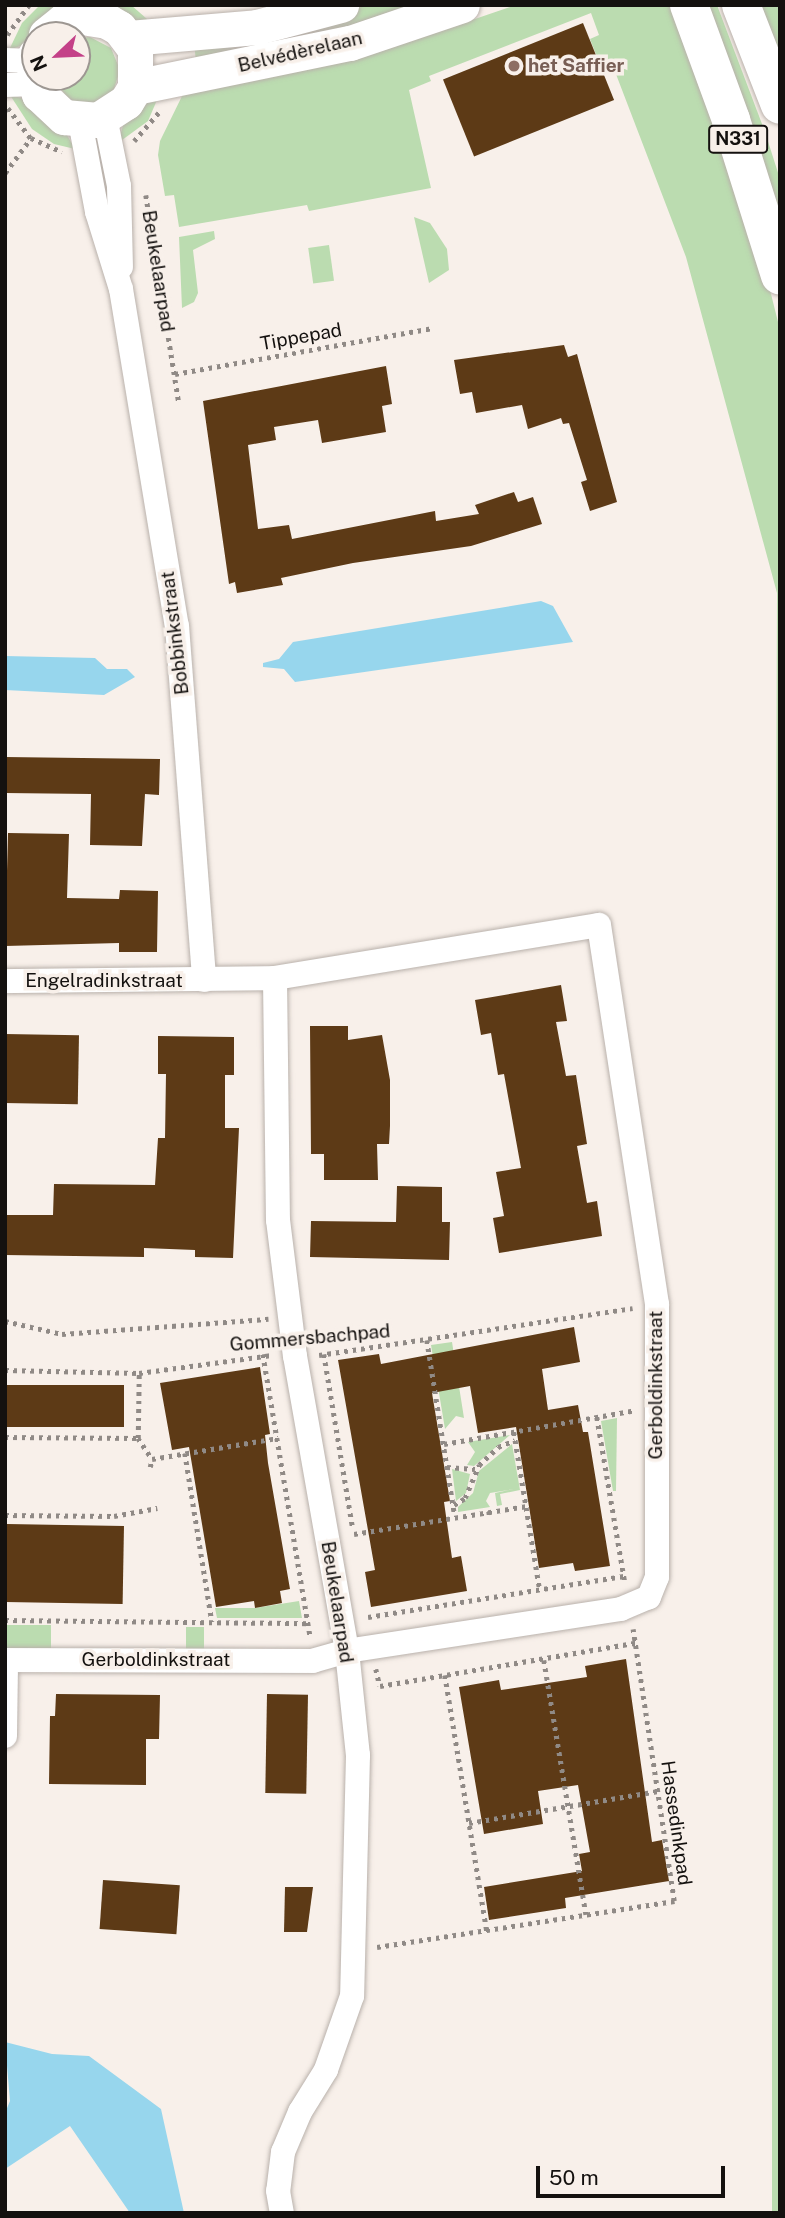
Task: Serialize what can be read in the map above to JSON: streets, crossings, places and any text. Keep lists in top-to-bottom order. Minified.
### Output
{"streets":{"main road":["Belvédèrelaan","N331"],"street":["Beukelaarpad","Bobbinkstraat","Engelradinkstraat","Gerboldinkstraat"],"path":["Tippepad","Gommersbachpad","Hassedinkpad"]},"crossings":[["Beukelaarpad","Tippepad"],["Beukelaarpad","Gommersbachpad"],["Beukelaarpad","Gerboldinkstraat"],["Beukelaarpad","Hassedinkpad"],["Bobbinkstraat","Engelradinkstraat"],["Bobbinkstraat","Gerboldinkstraat"],["Engelradinkstraat","Gerboldinkstraat"],["Gommersbachpad","Gerboldinkstraat"],["Gerboldinkstraat","Hassedinkpad"]],"places":["het Saffier"],"scale_bar":"50 m","north":"bottom left"}
